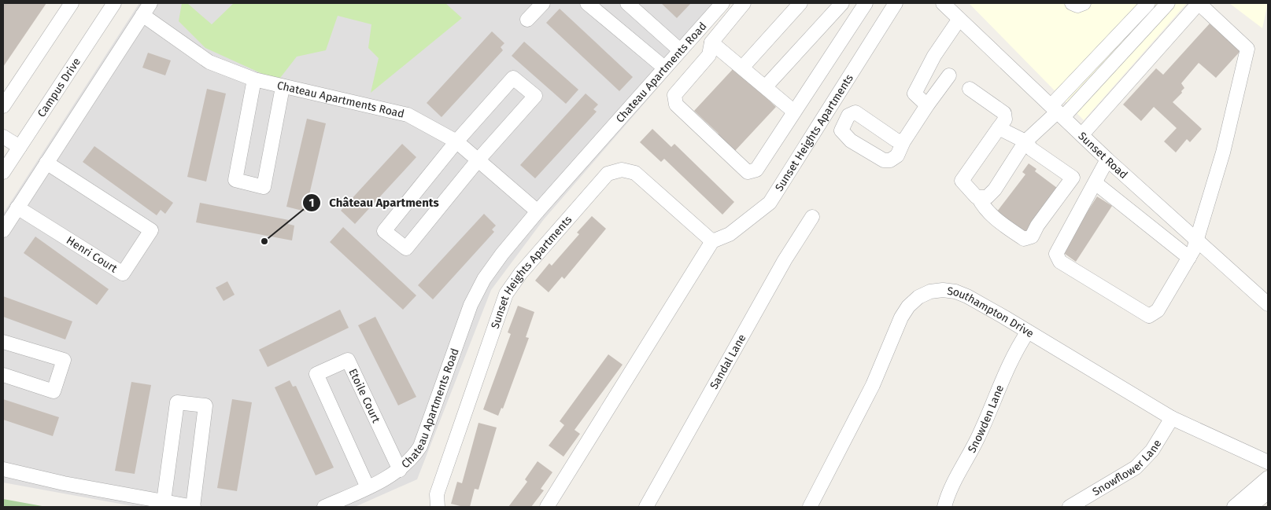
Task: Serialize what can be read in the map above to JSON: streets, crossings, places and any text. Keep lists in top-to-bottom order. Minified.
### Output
{"streets":{"street":["Chateau Apartments Road","Campus Drive","Sunset Heights Apartments","Sunset Road","Henri Court","Southampton Drive","Sandal Lane","Etoile Court","Snowden Lane","Snowflower Lane"]},"crossings":[["Chateau Apartments Road","Etoile Court"],["Southampton Drive","Snowden Lane"],["Southampton Drive","Snowflower Lane"]],"places":["Château Apartments"]}
